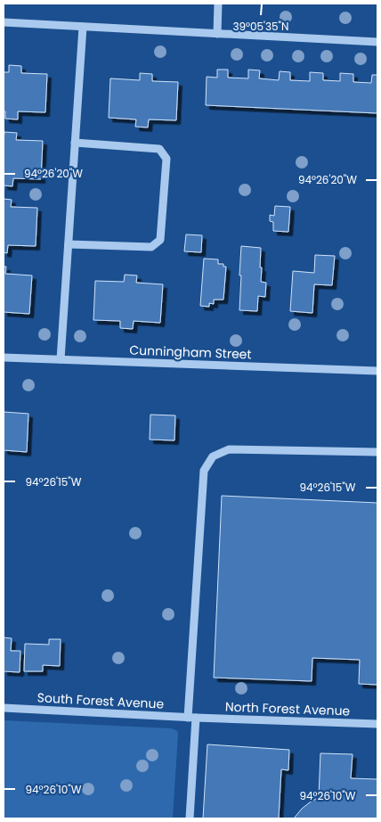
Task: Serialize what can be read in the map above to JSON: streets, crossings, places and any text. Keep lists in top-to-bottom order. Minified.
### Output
{"streets":{"street":["Cunningham Street","South Forest Avenue","North Forest Avenue"]},"crossings":[["South Forest Avenue","North Forest Avenue"]],"coordinates":["39°05'35\"N","94°26'20\"W","94°26'15\"W","94°26'10\"W"]}
